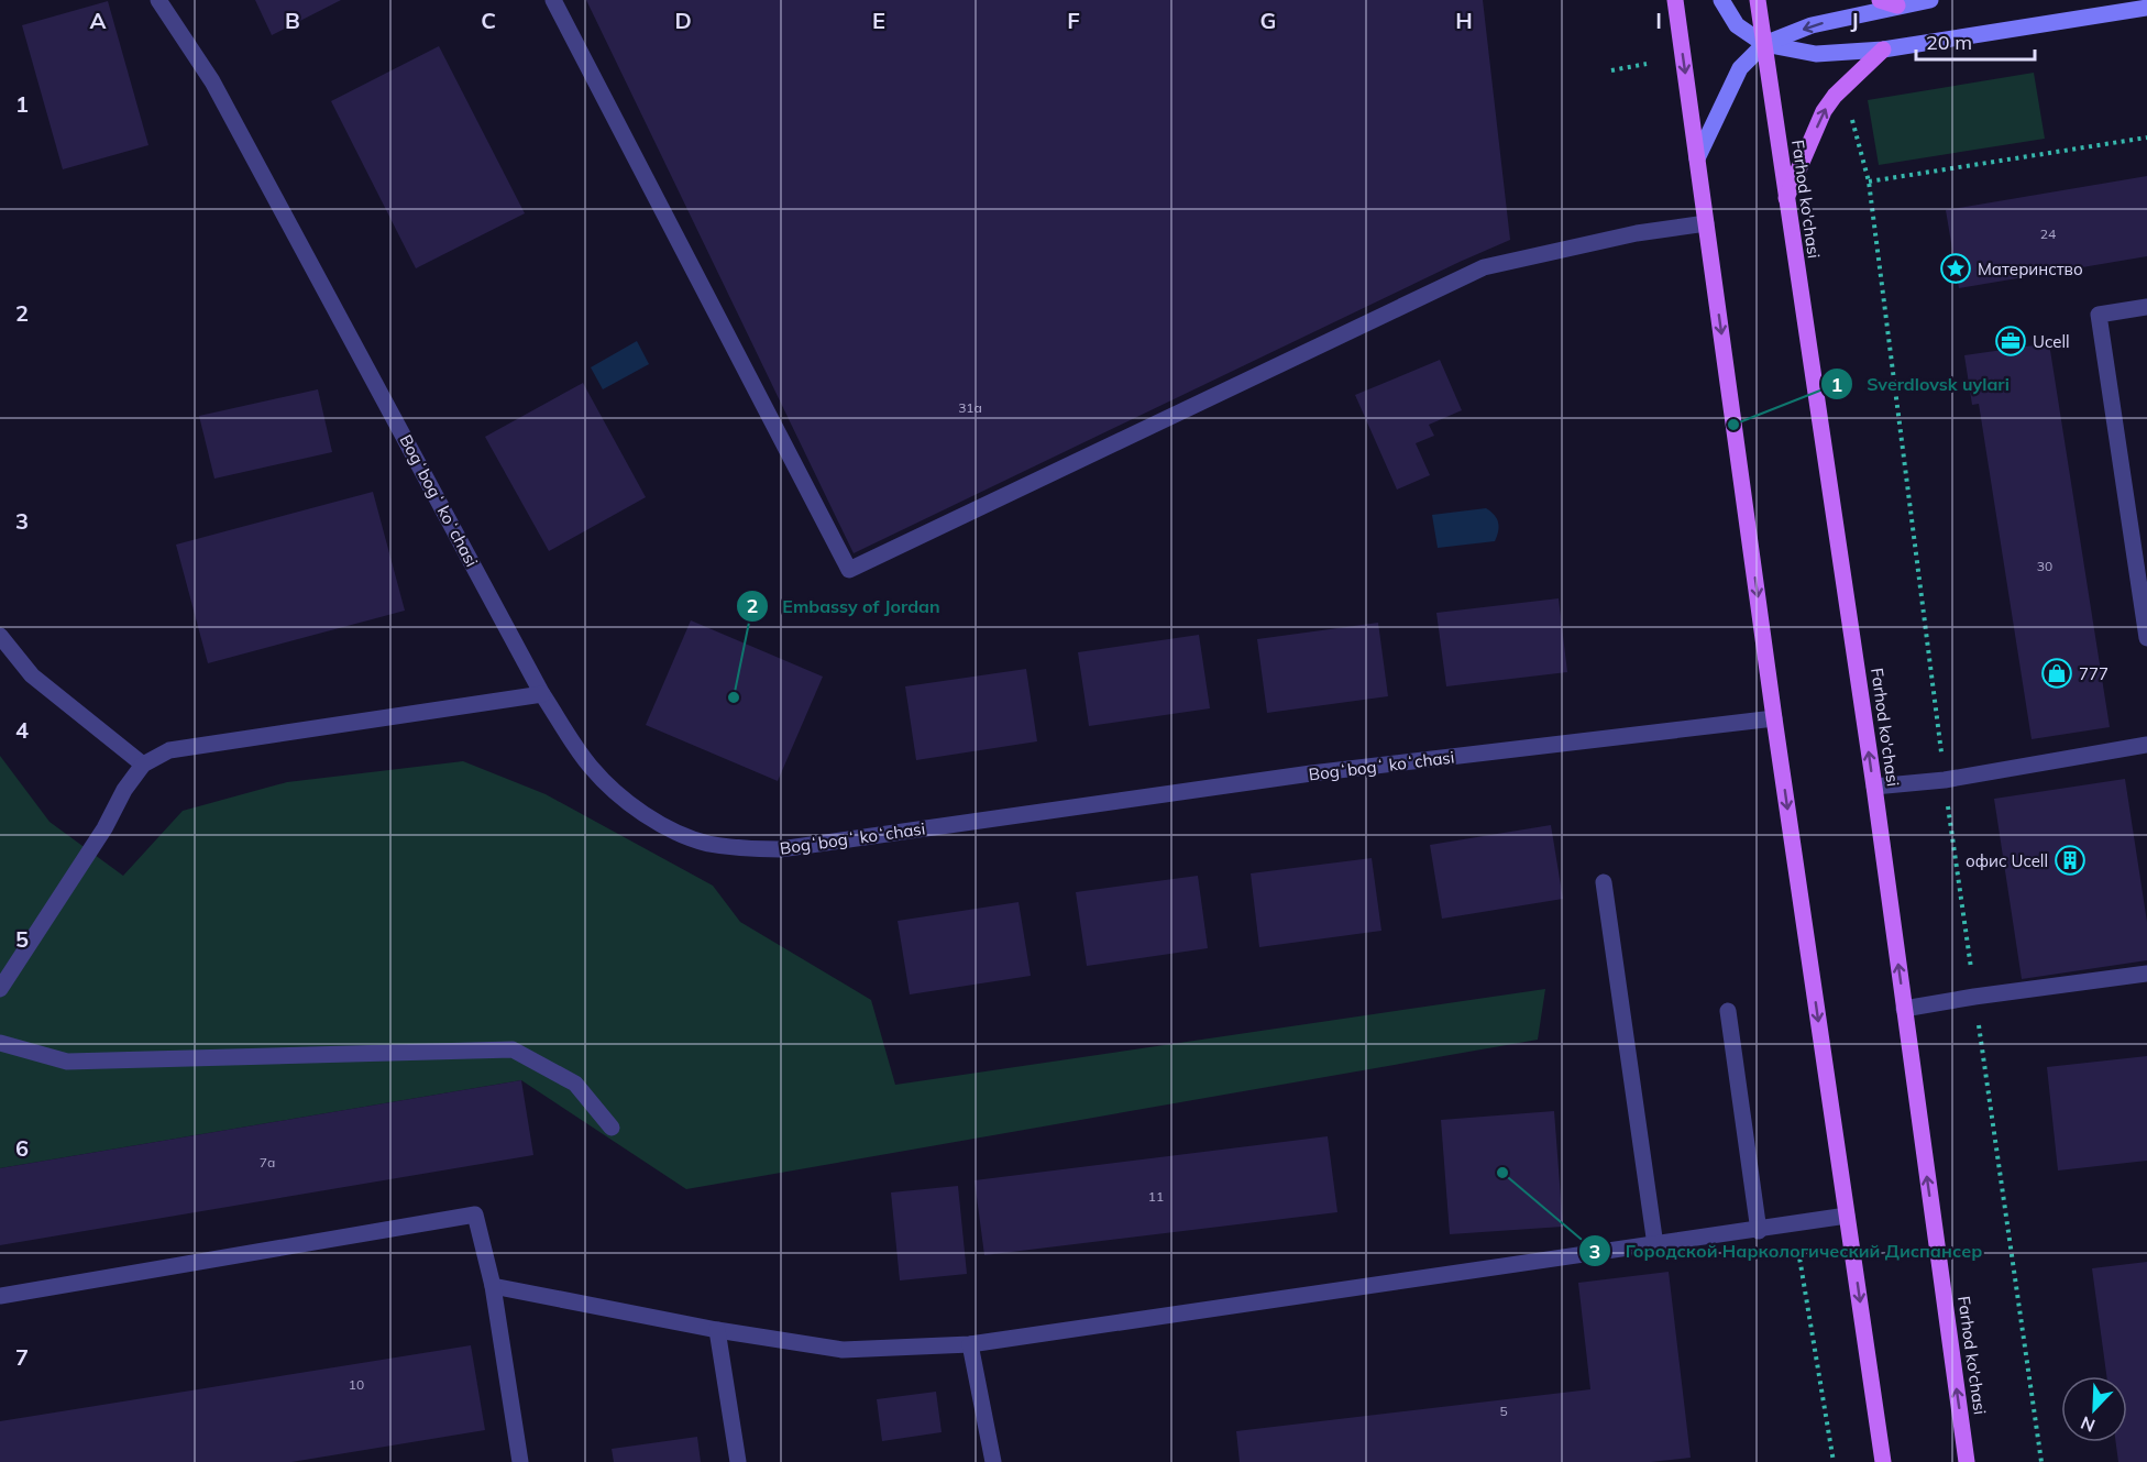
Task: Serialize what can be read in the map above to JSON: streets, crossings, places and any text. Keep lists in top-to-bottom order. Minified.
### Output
{"streets":{"main road":["Farhod ko'chasi"],"lane":["Bogʻbogʻ koʻchasi"]},"places":{"place":["Материнство"],"office":["Ucell"],"other":["Sverdlovsk uylari","Embassy of Jordan","Городской Наркологический Диспансер"],"shop":["777"],"building":["офис Ucell"]},"house_numbers":["24","31а","30","7а","11","10","5"],"scale_bar":"20 m","north":"bottom left","grid":{"columns":["A","B","C","D","E","F","G","H","I","J"],"rows":["1","2","3","4","5","6","7"]}}
